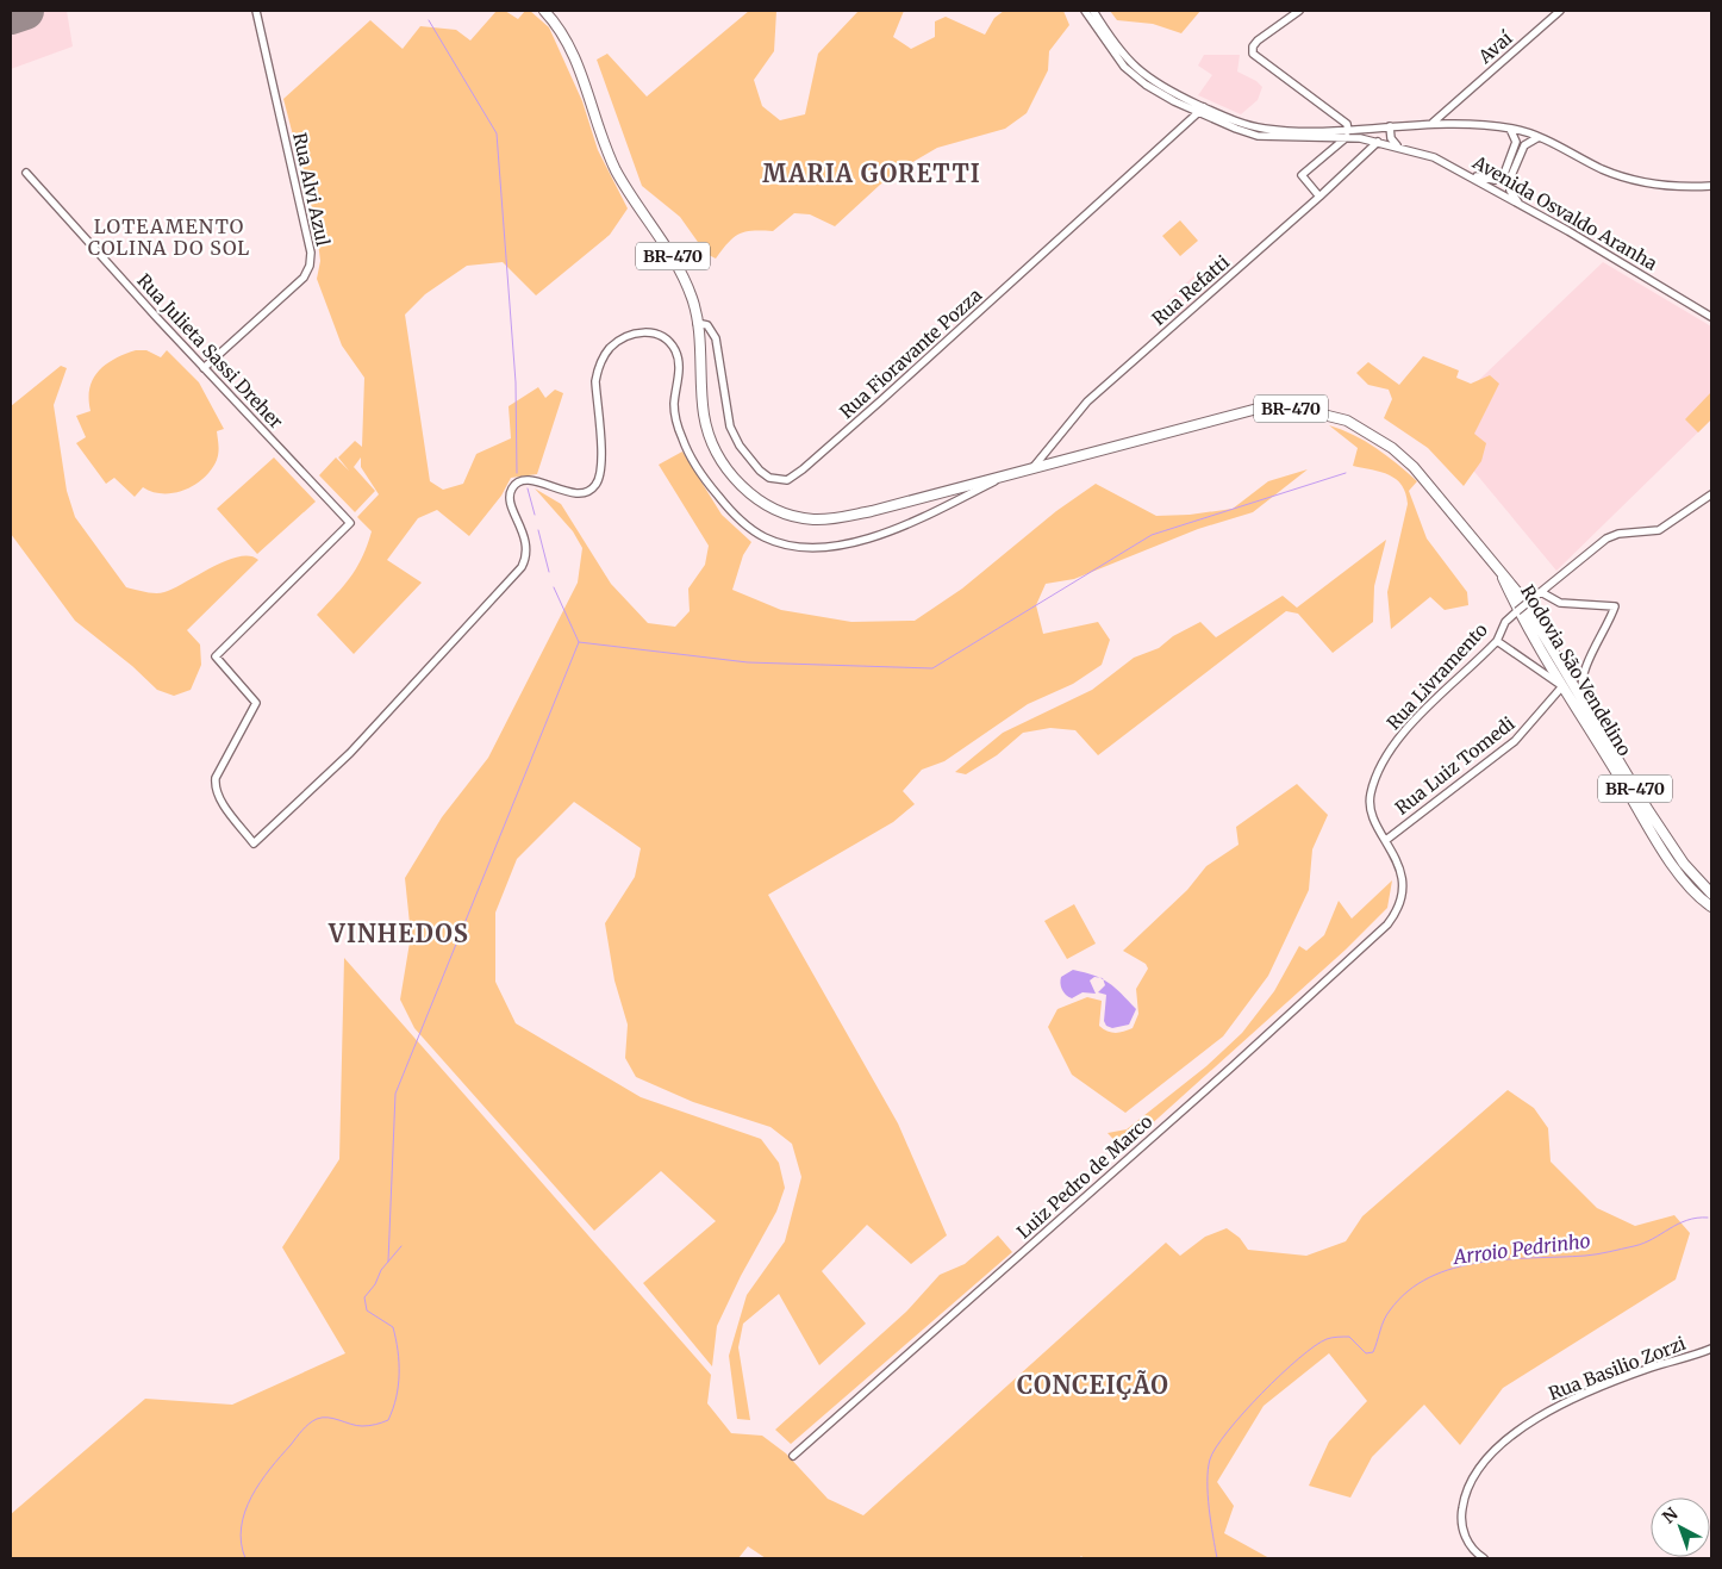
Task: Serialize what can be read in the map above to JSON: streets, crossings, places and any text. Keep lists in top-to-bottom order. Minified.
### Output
{"streets":{"highway":["BR-470","Rodovia São Vendelino"],"street":["Avaí","Rua Alvi Azul","Avenida Osvaldo Aranha","Rua Refatti","Rua Julieta Sassi Dreher","Rua Fioravante Pozza","Rua Livramento","Rua Luiz Tomedi","Luiz Pedro de Marco","Rua Basilio Zorzi"]},"crossings":[["Rua Alvi Azul","Rua Julieta Sassi Dreher"],["Avenida Osvaldo Aranha","Rua Refatti"],["Avenida Osvaldo Aranha","Rua Fioravante Pozza"],["BR-470","Rua Refatti"],["BR-470","Rua Julieta Sassi Dreher"],["BR-470","Rua Fioravante Pozza"],["BR-470","Rodovia São Vendelino"],["Rodovia São Vendelino","Rua Luiz Tomedi"],["Rua Livramento","Rua Luiz Tomedi"],["Rua Livramento","Luiz Pedro de Marco"]],"districts":["MARIA GORETTI","LOTEAMENTO COLINA DO SOL","VINHEDOS","CONCEIÇÃO"],"water":["Arroio Pedrinho"],"north":"top left"}
